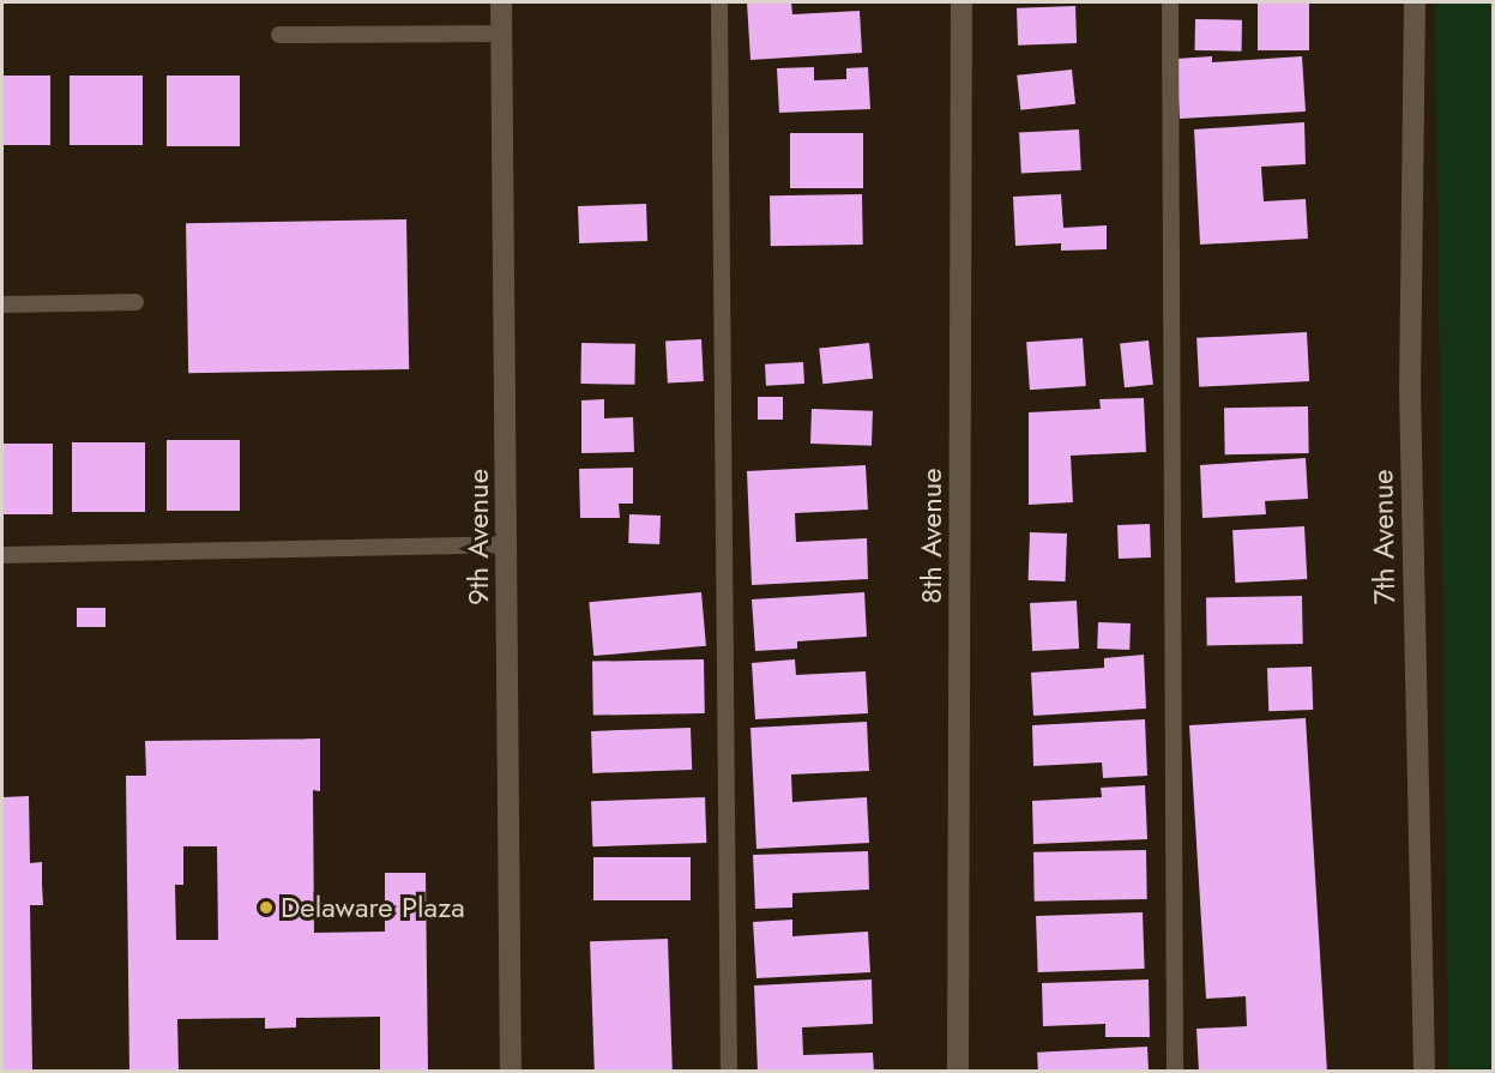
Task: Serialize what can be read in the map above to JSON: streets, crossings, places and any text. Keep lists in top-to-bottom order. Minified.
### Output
{"streets":{"street":["8th Avenue","9th Avenue","7th Avenue"]},"places":["Delaware Plaza"]}
